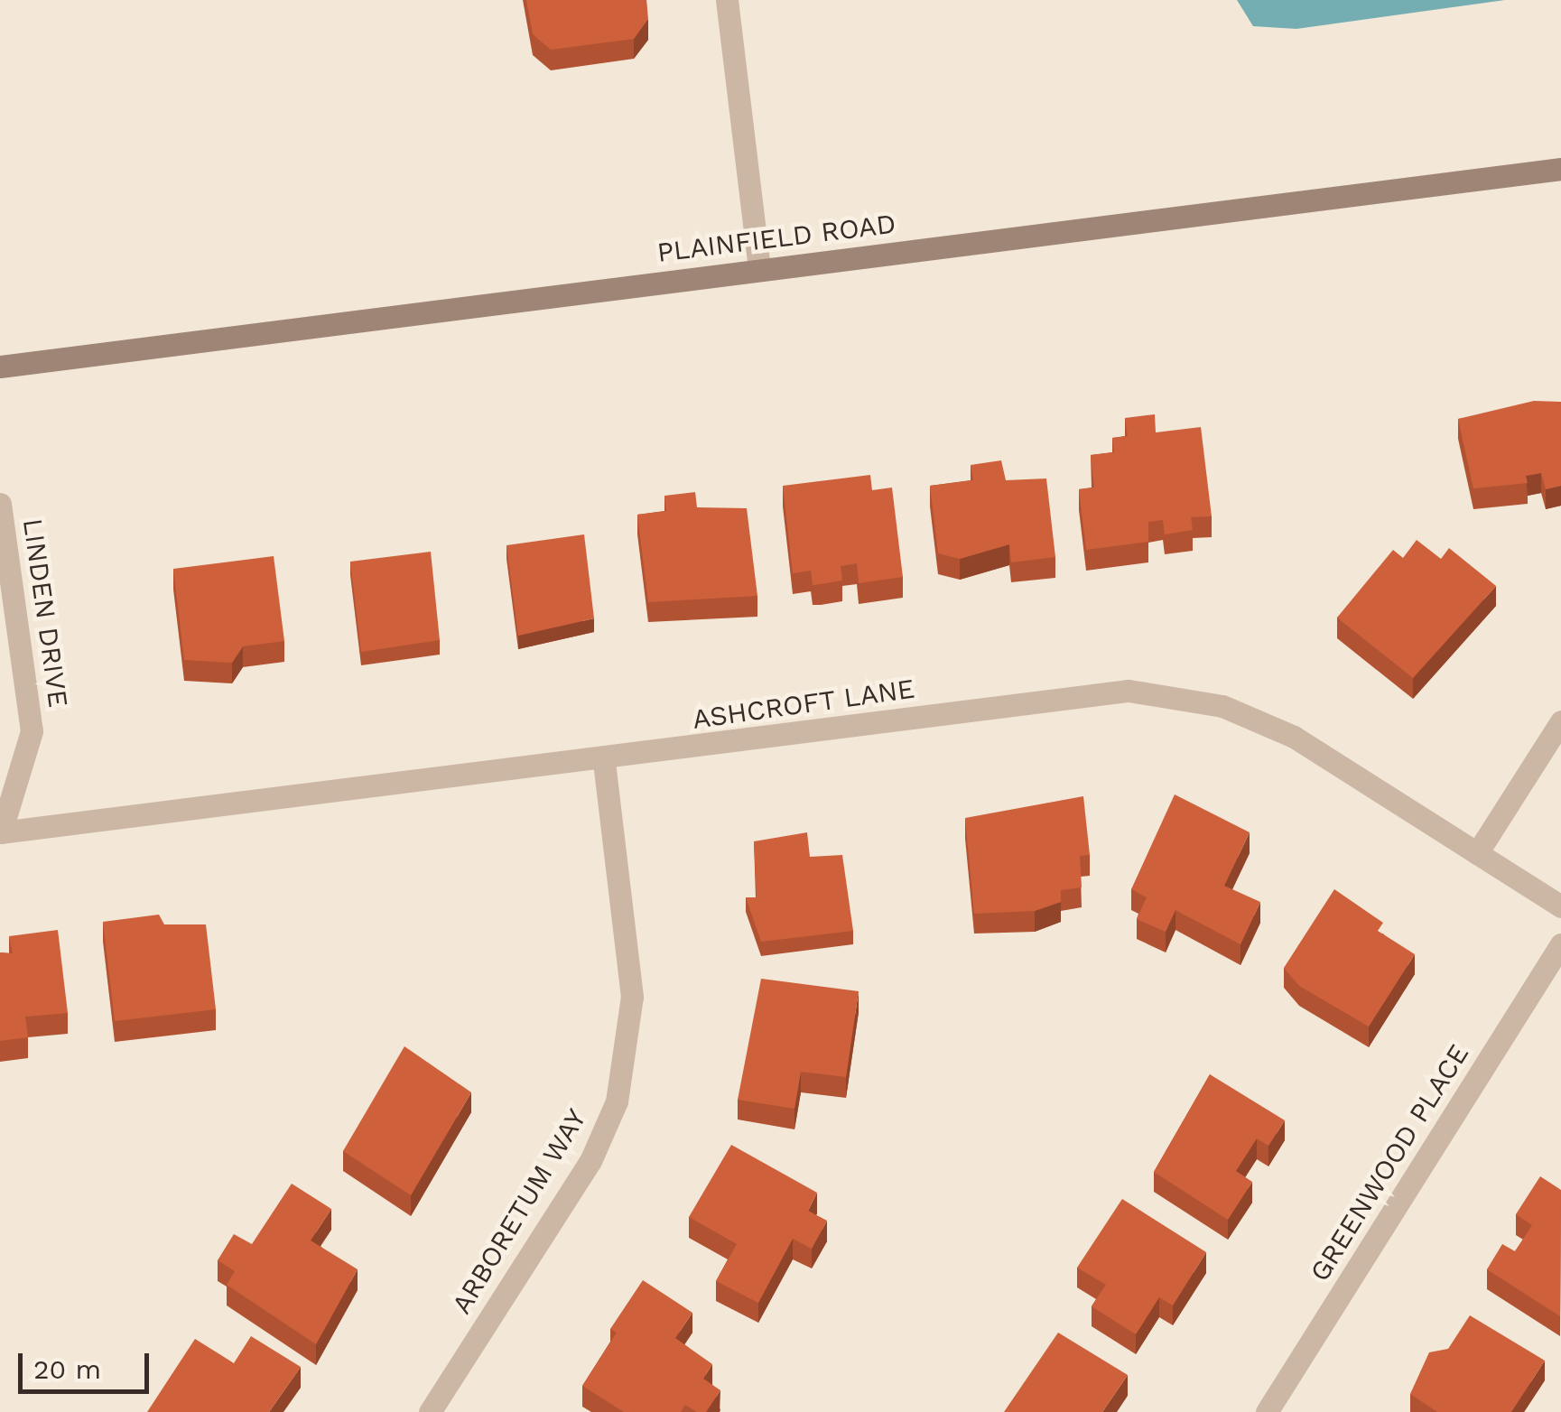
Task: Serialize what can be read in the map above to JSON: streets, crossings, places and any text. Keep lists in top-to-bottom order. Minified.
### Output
{"streets":{"main road":["PLAINFIELD ROAD"],"street":["LINDEN DRIVE","ASHCROFT LANE","GREENWOOD PLACE","ARBORETUM WAY"]},"crossings":[["LINDEN DRIVE","ASHCROFT LANE"],["ASHCROFT LANE","ARBORETUM WAY"]],"scale_bar":"20 m"}
